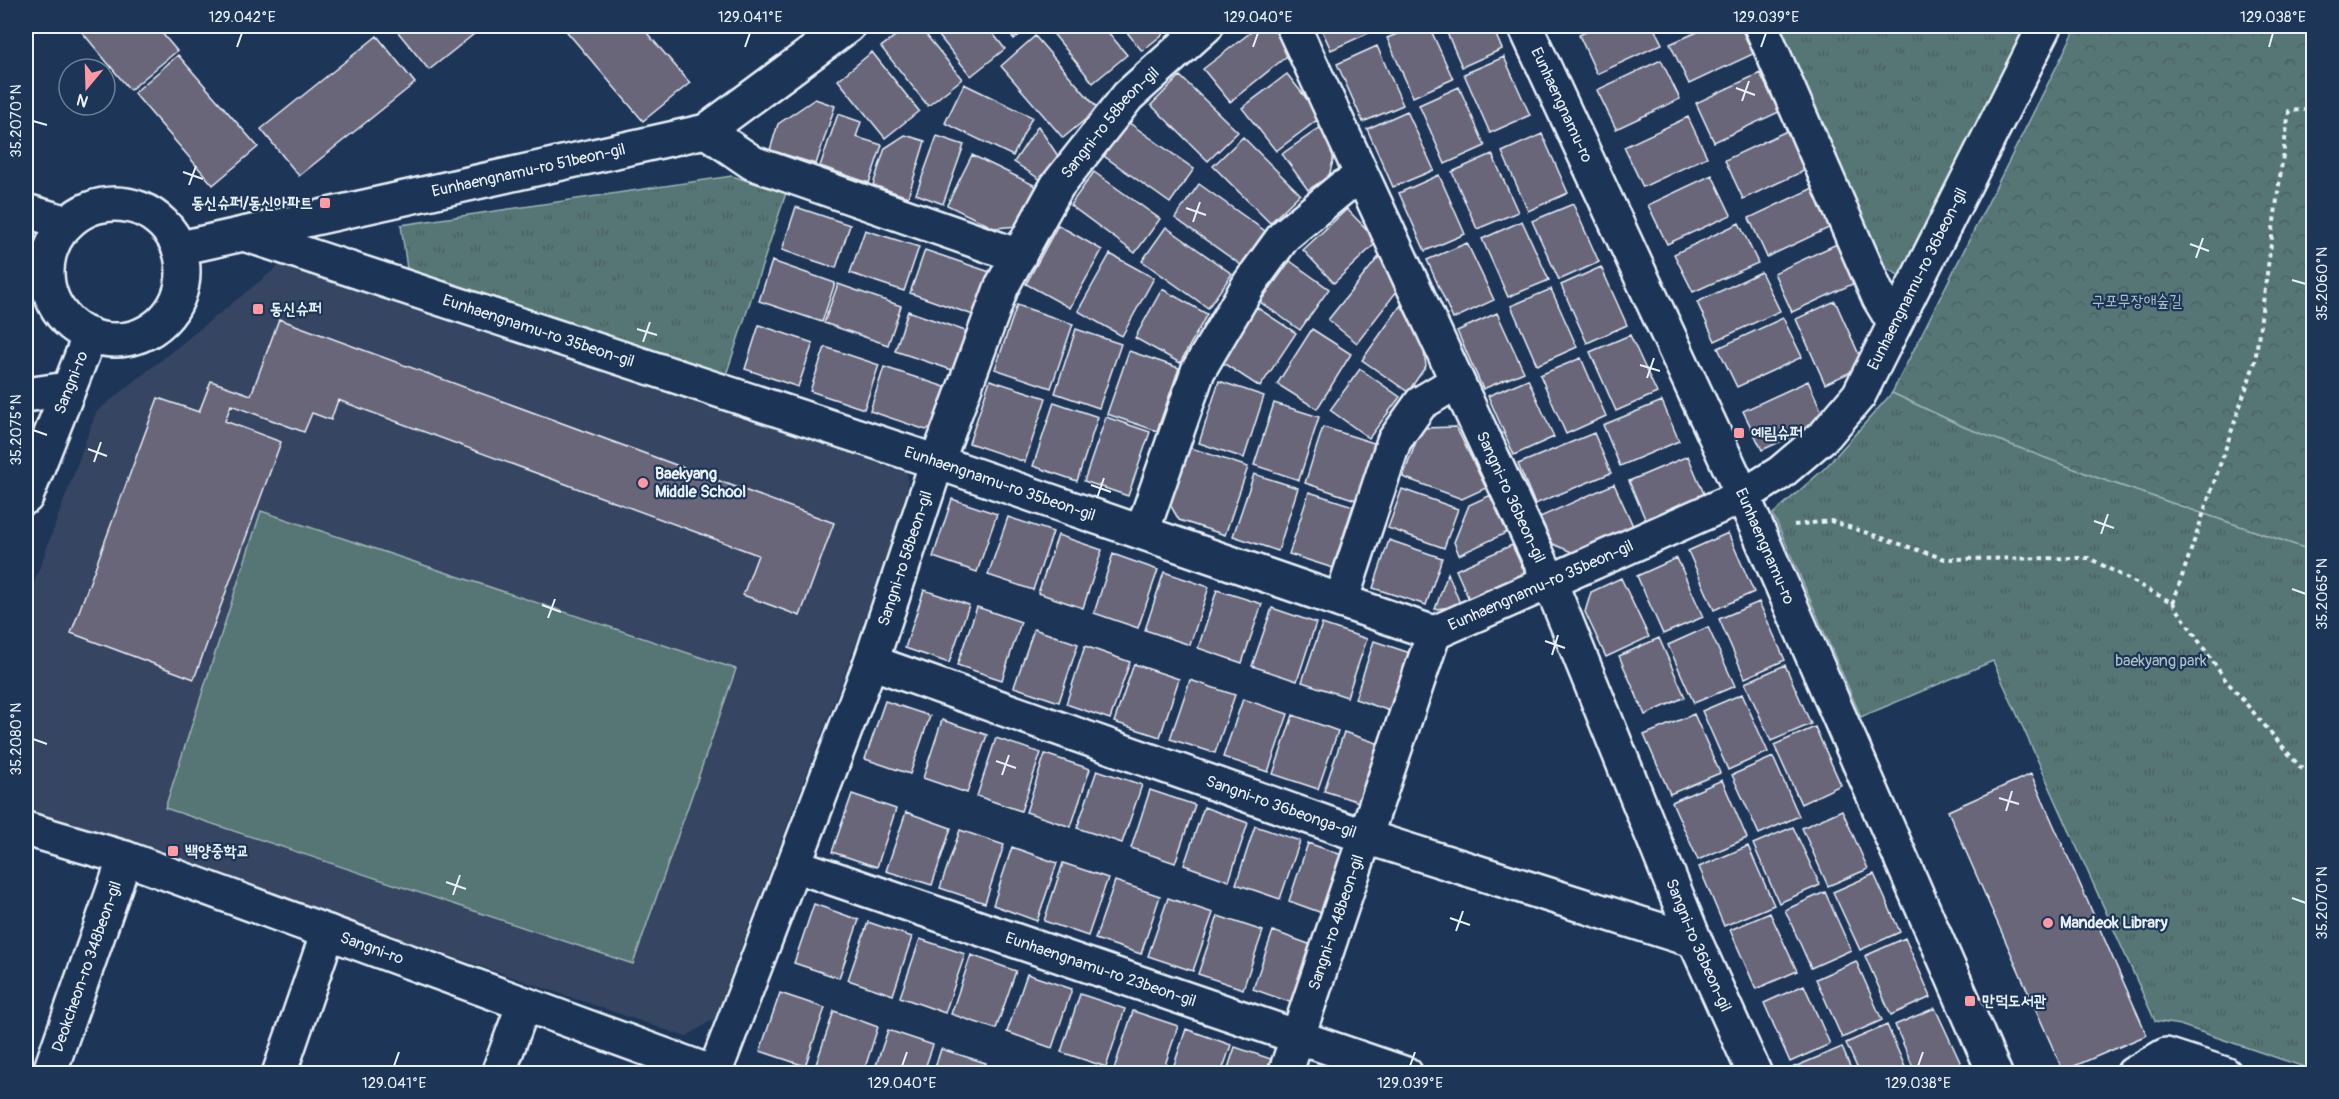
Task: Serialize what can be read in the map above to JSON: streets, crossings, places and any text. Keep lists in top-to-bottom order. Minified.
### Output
{"streets":{"street":["Eunhaengnamu-ro","Sangni-ro 58beon-gil","Eunhaengnamu-ro 51beon-gil","Eunhaengnamu-ro 36beon-gil","Eunhaengnamu-ro 35beon-gil","Sangni-ro","Sangni-ro 36beon-gil","Sangni-ro 36beonga-gil","Sangni-ro 48beon-gil","Deokcheon-ro 348beon-gil","Eunhaengnamu-ro 23beon-gil"]},"crossings":[["Eunhaengnamu-ro","Eunhaengnamu-ro 36beon-gil"],["Eunhaengnamu-ro","Eunhaengnamu-ro 35beon-gil"],["Sangni-ro 58beon-gil","Eunhaengnamu-ro 35beon-gil"],["Sangni-ro 58beon-gil","Sangni-ro"],["Sangni-ro 58beon-gil","Sangni-ro 36beonga-gil"],["Sangni-ro 58beon-gil","Eunhaengnamu-ro 23beon-gil"],["Eunhaengnamu-ro 51beon-gil","Eunhaengnamu-ro 35beon-gil"],["Eunhaengnamu-ro 51beon-gil","Sangni-ro"],["Eunhaengnamu-ro 36beon-gil","Eunhaengnamu-ro 35beon-gil"],["Eunhaengnamu-ro 35beon-gil","Sangni-ro 36beon-gil"],["Eunhaengnamu-ro 35beon-gil","Sangni-ro 48beon-gil"],["Sangni-ro","Deokcheon-ro 348beon-gil"],["Sangni-ro 36beon-gil","Sangni-ro 36beonga-gil"],["Sangni-ro 36beonga-gil","Sangni-ro 48beon-gil"],["Sangni-ro 48beon-gil","Eunhaengnamu-ro 23beon-gil"]],"parks":["구포무장애숲길","baekyang park"],"places":{"transit":["동신슈퍼/동신아파트","동신슈퍼","예림슈퍼","백양중학교","만덕도서관"],"other":["Baekyang Middle School","Mandeok Library"]},"north":"bottom","coordinates":["129.042°E","129.041°E","129.040°E","129.039°E","129.038°E","35.2070°N","35.2060°N","35.2075°N","35.2065°N","35.2080°N"]}
